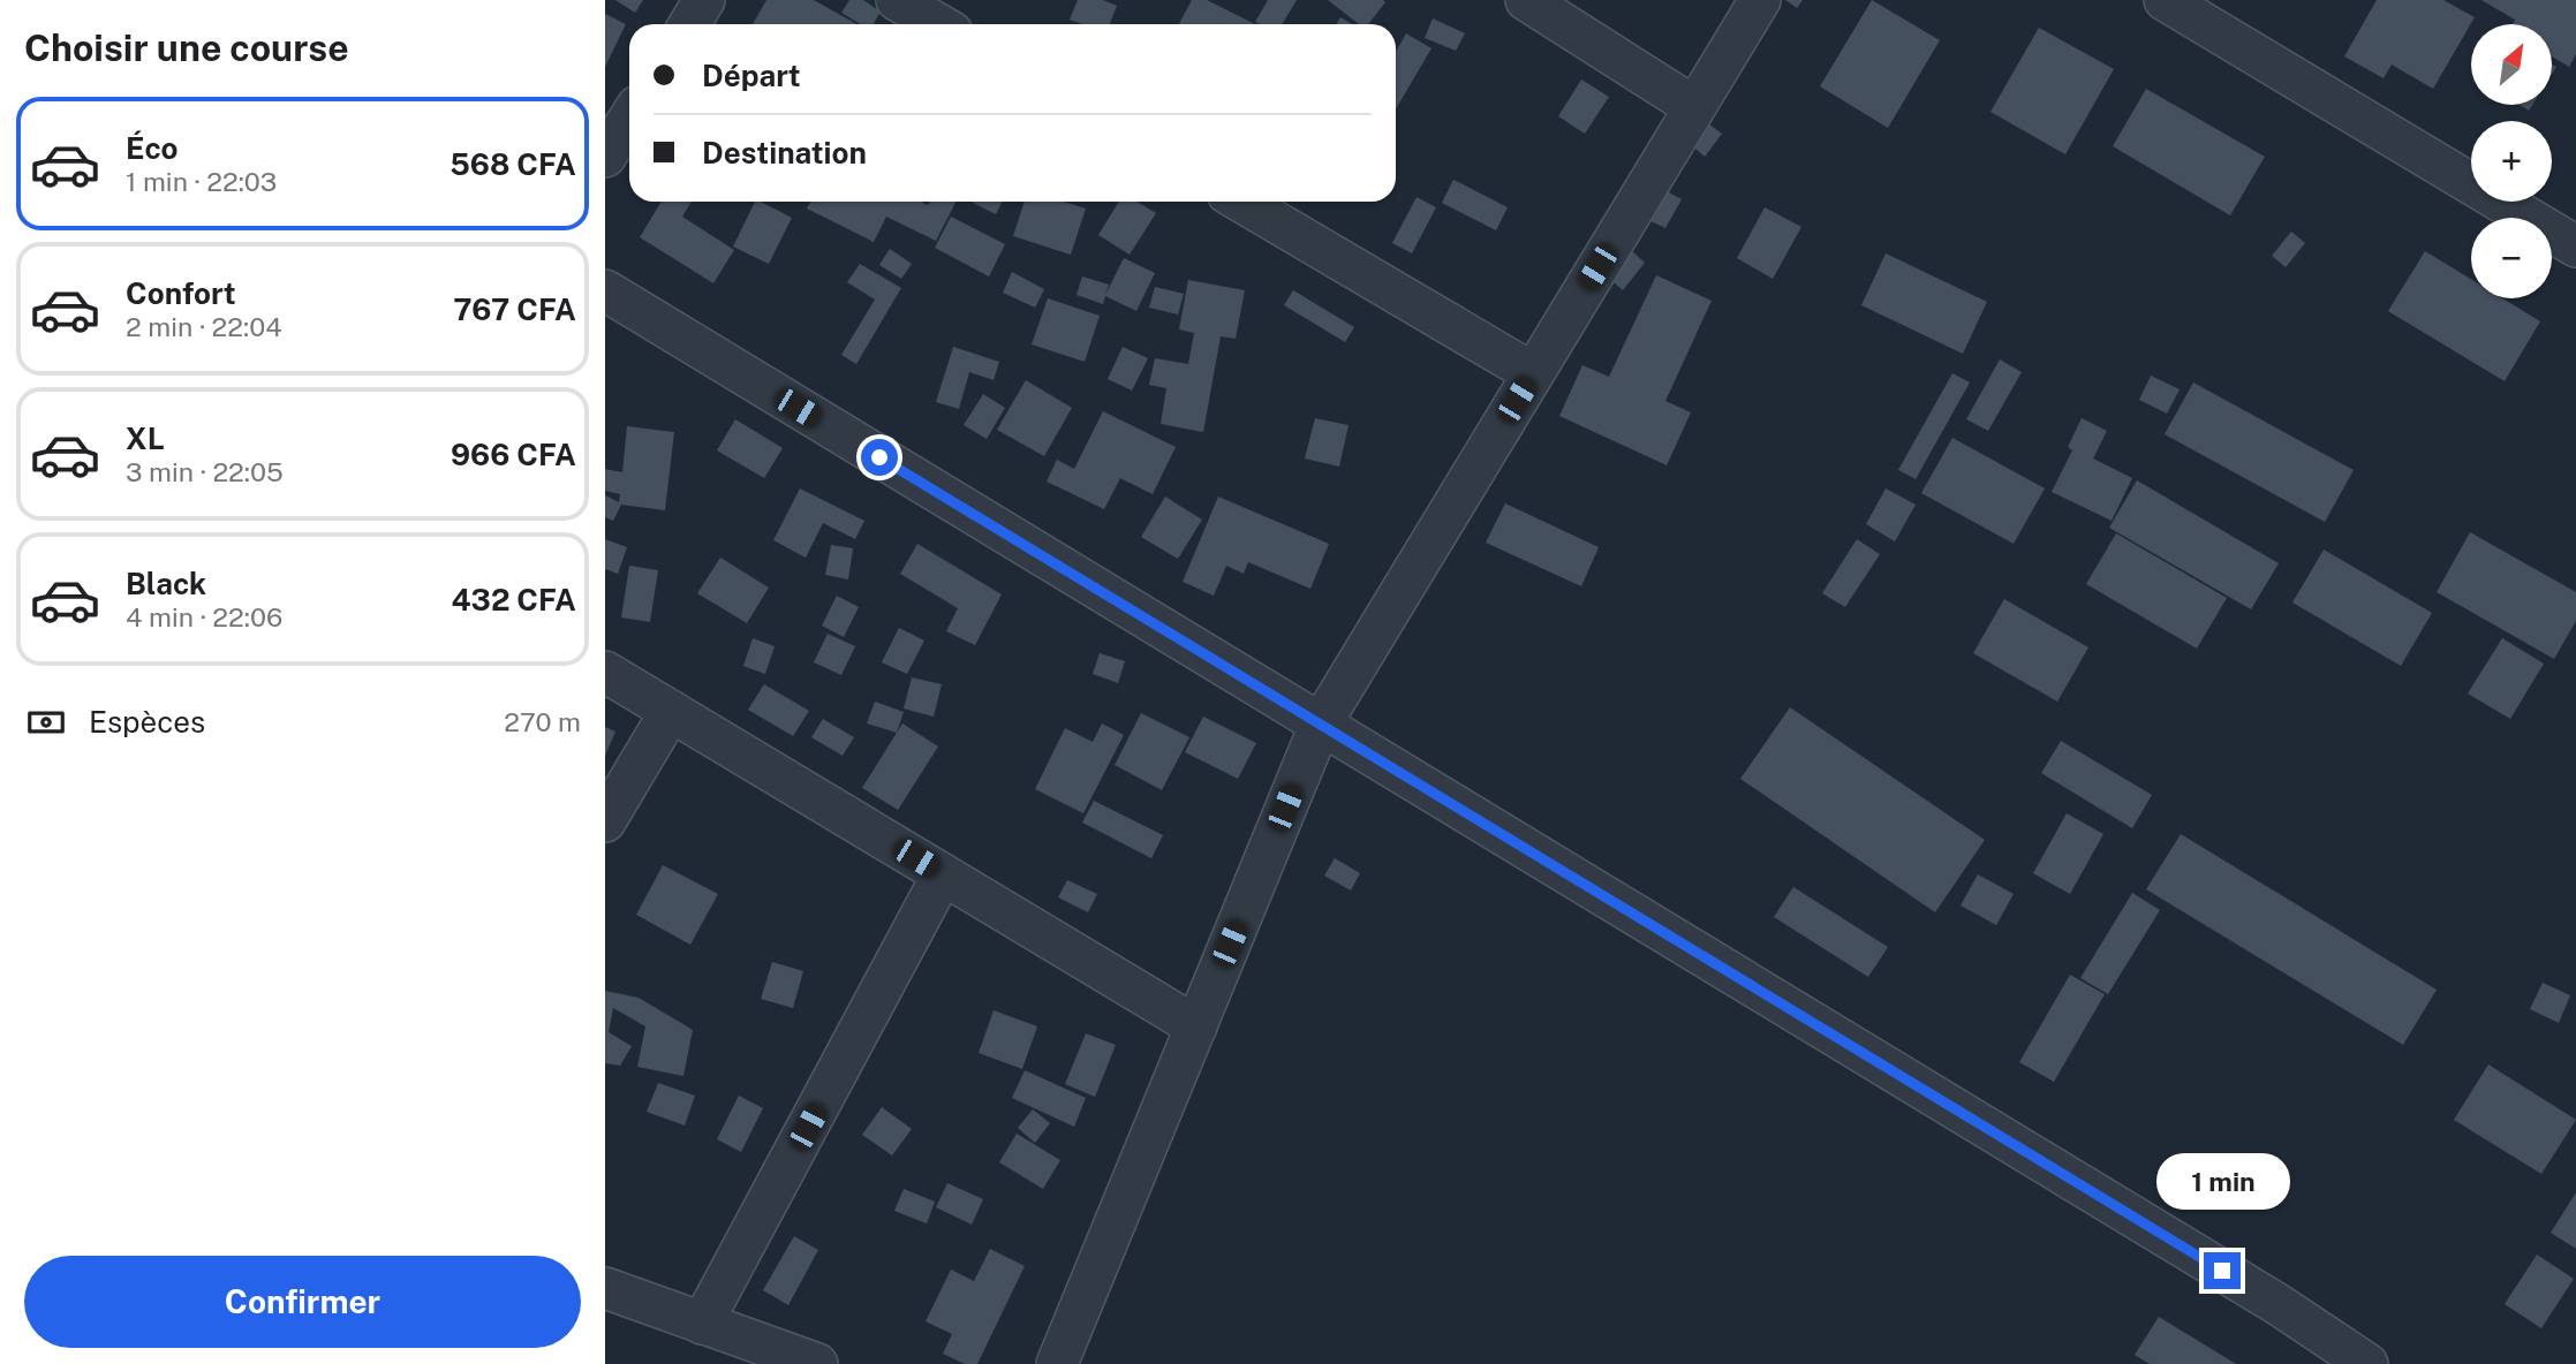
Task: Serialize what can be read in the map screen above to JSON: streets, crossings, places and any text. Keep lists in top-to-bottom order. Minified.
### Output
{"north":"top right","page":{"heading":"Choisir une course","map_buttons":["+","−"],"banner":["Départ","Destination"],"list":[{"name":"Éco","note":"1 min · 22:03","value":"568 CFA"},{"name":"Confort","note":"2 min · 22:04","value":"767 CFA"},{"name":"XL","note":"3 min · 22:05","value":"966 CFA"},{"name":"Black","note":"4 min · 22:06","value":"432 CFA"}],"pay":["Espèces","270 m"],"bubble":"1 min","buttons":"Confirmer"}}
